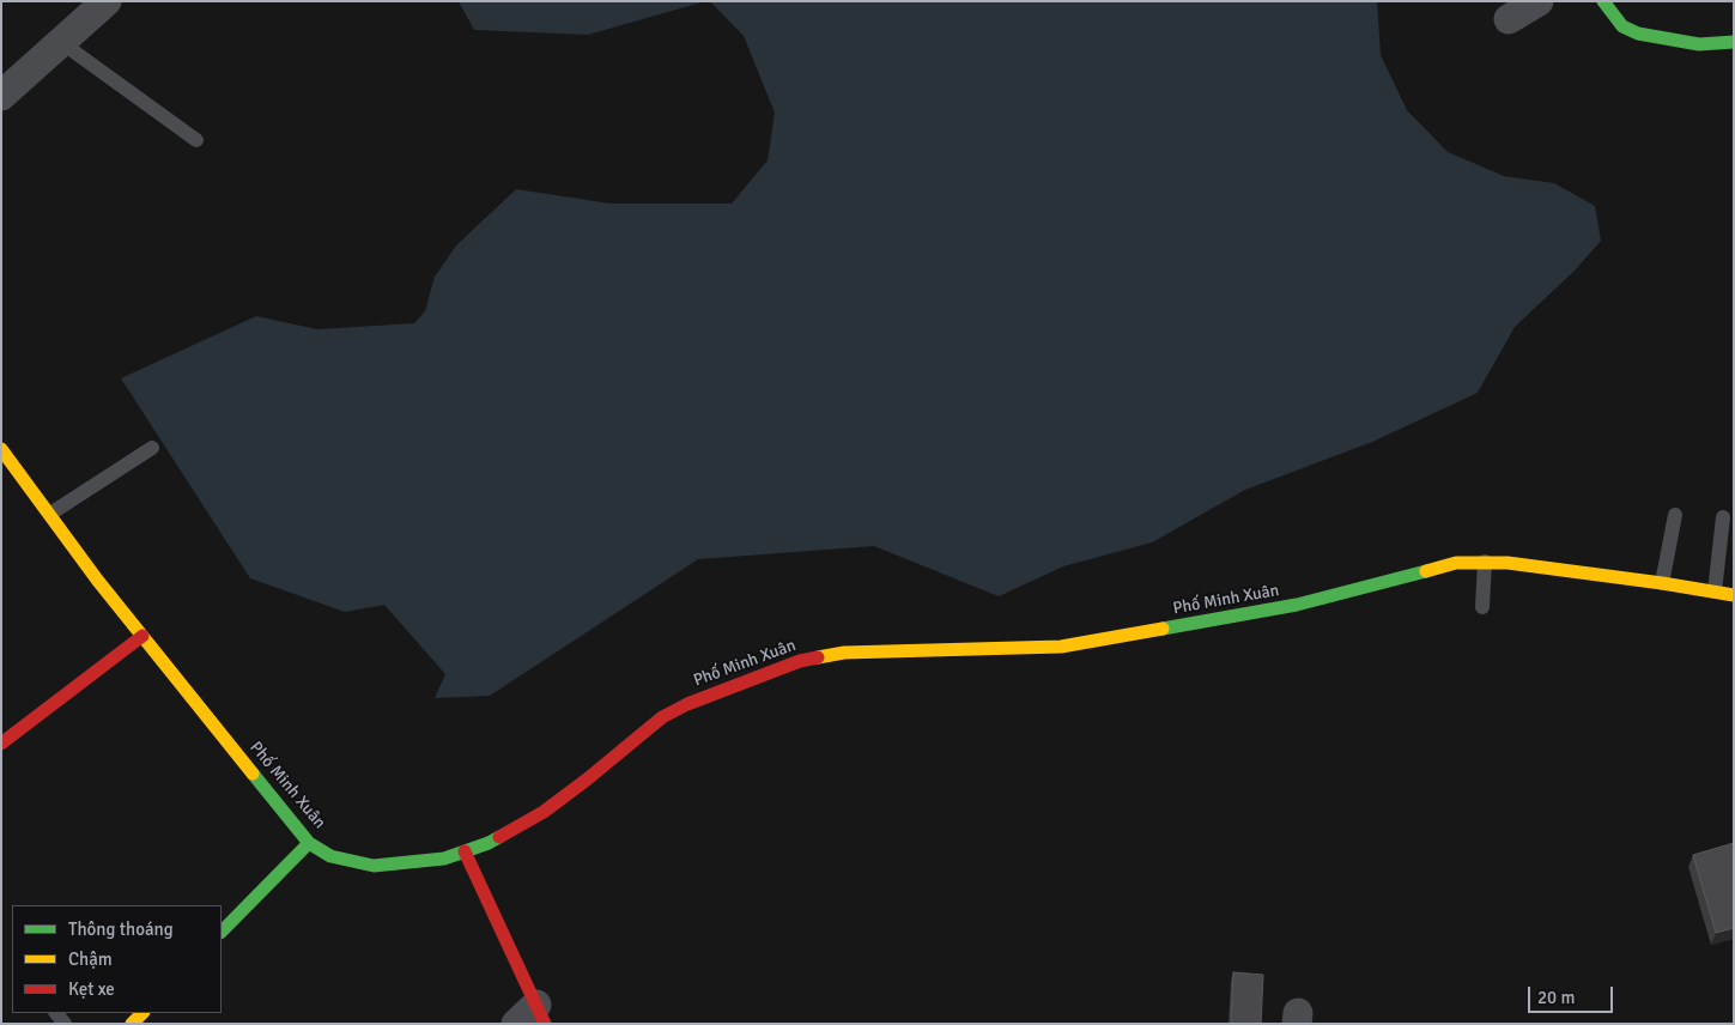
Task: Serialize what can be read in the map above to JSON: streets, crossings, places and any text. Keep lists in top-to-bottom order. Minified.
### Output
{"streets":{"street":["Phố Minh Xuân"]},"legend":["Thông thoáng","Chậm","Kẹt xe"],"scale_bar":"20 m"}
